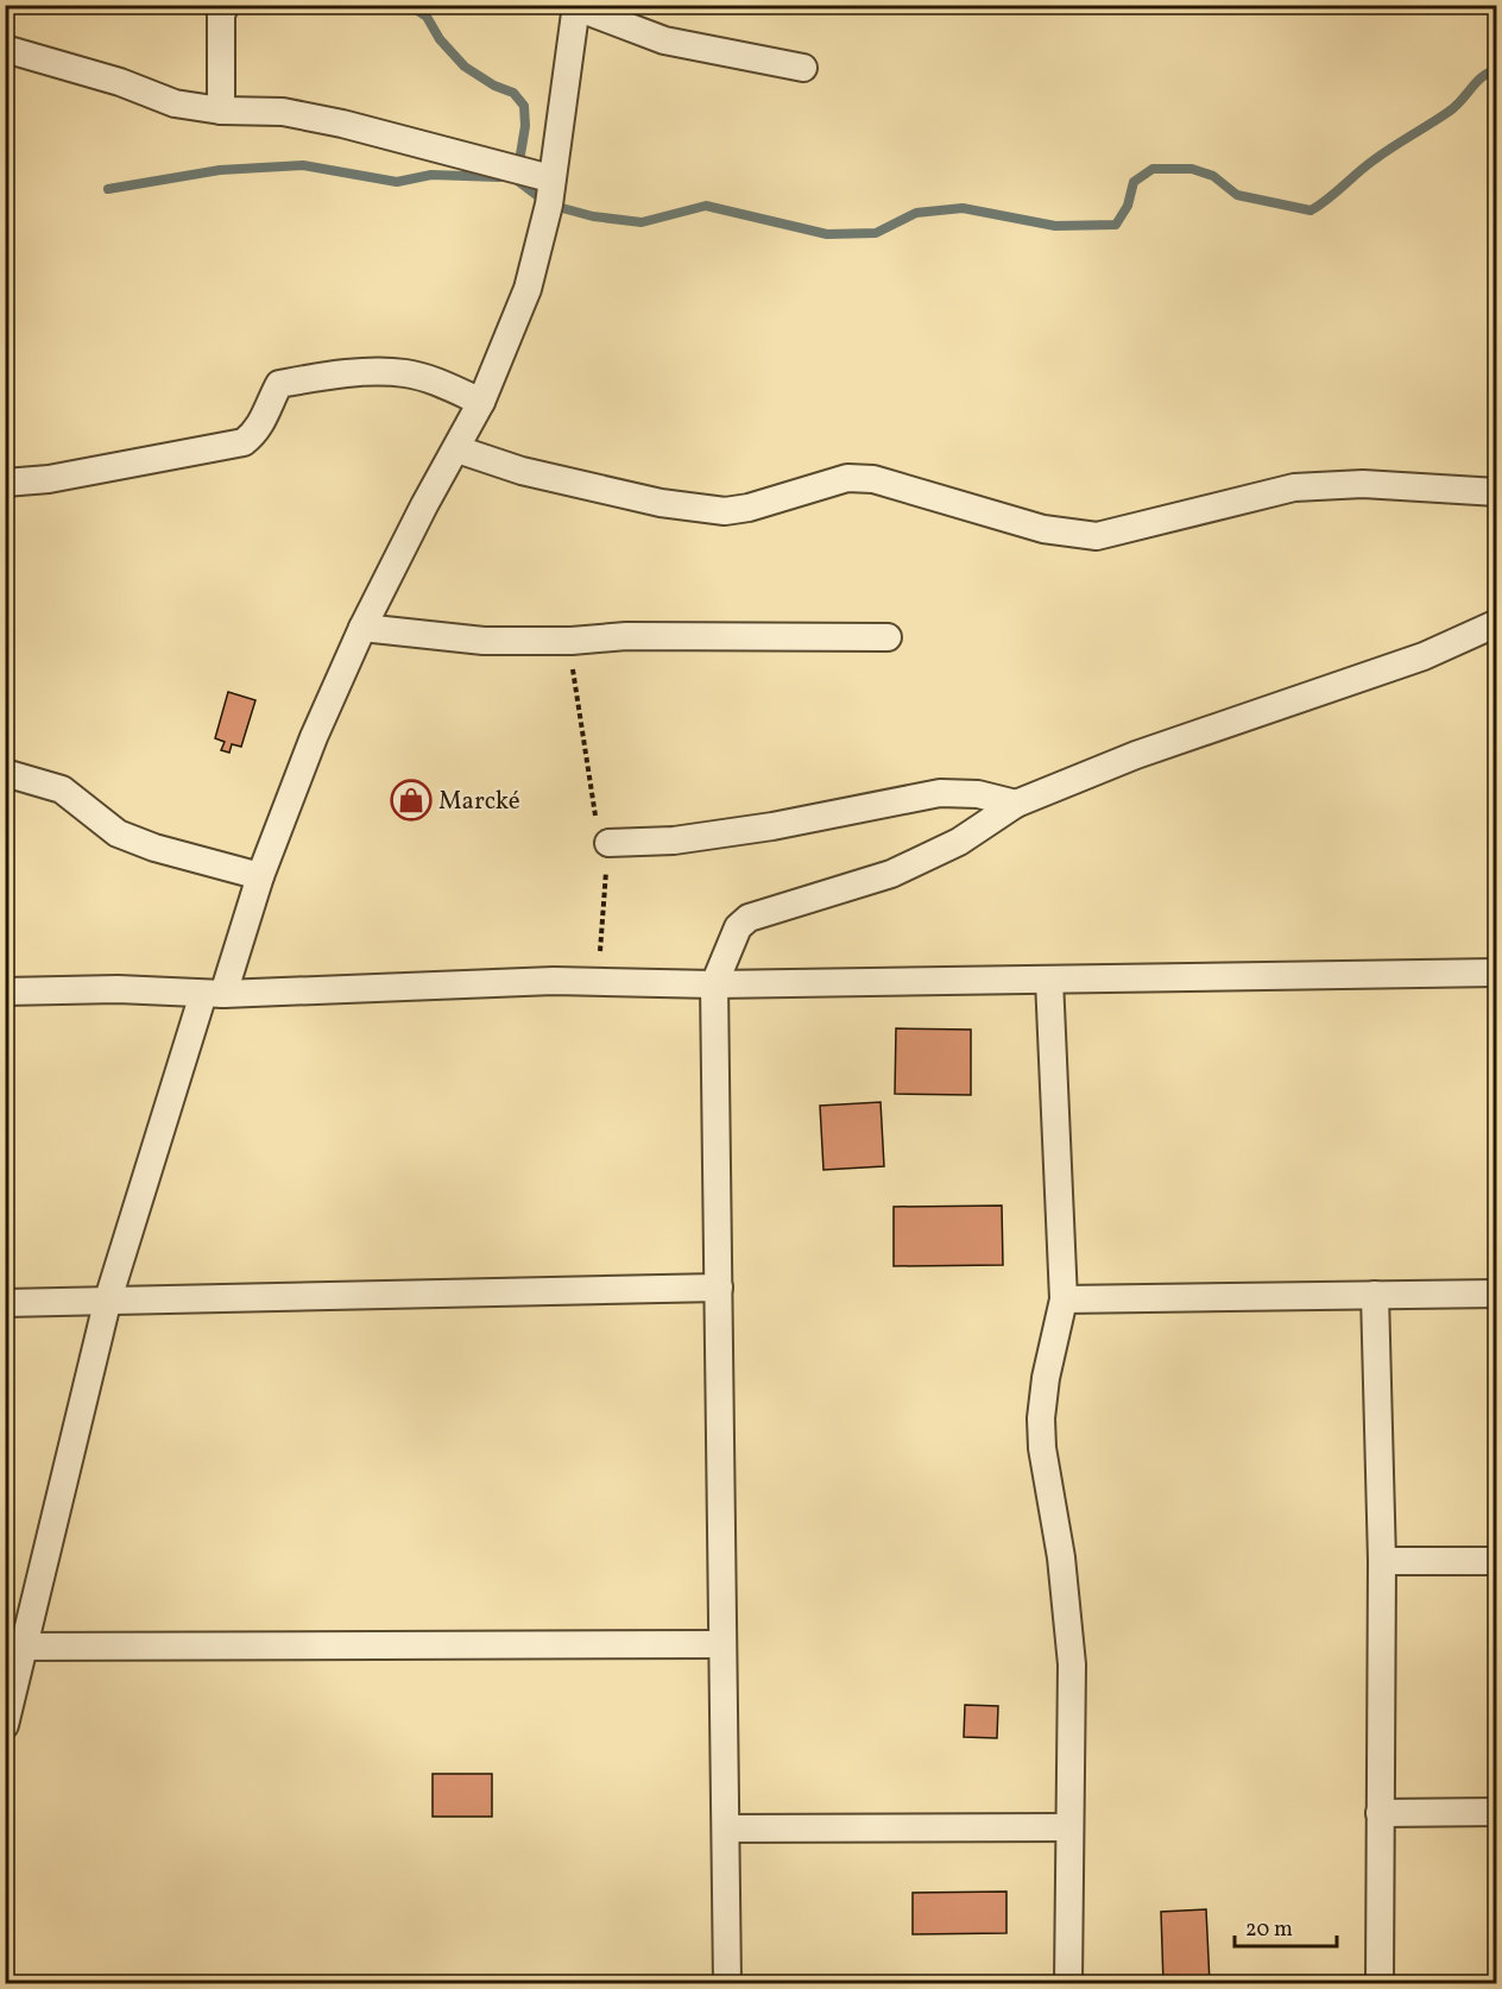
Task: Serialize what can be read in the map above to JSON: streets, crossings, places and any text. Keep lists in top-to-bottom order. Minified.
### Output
{"places":{"shop":["Marcké"]},"scale_bar":"20 m"}
